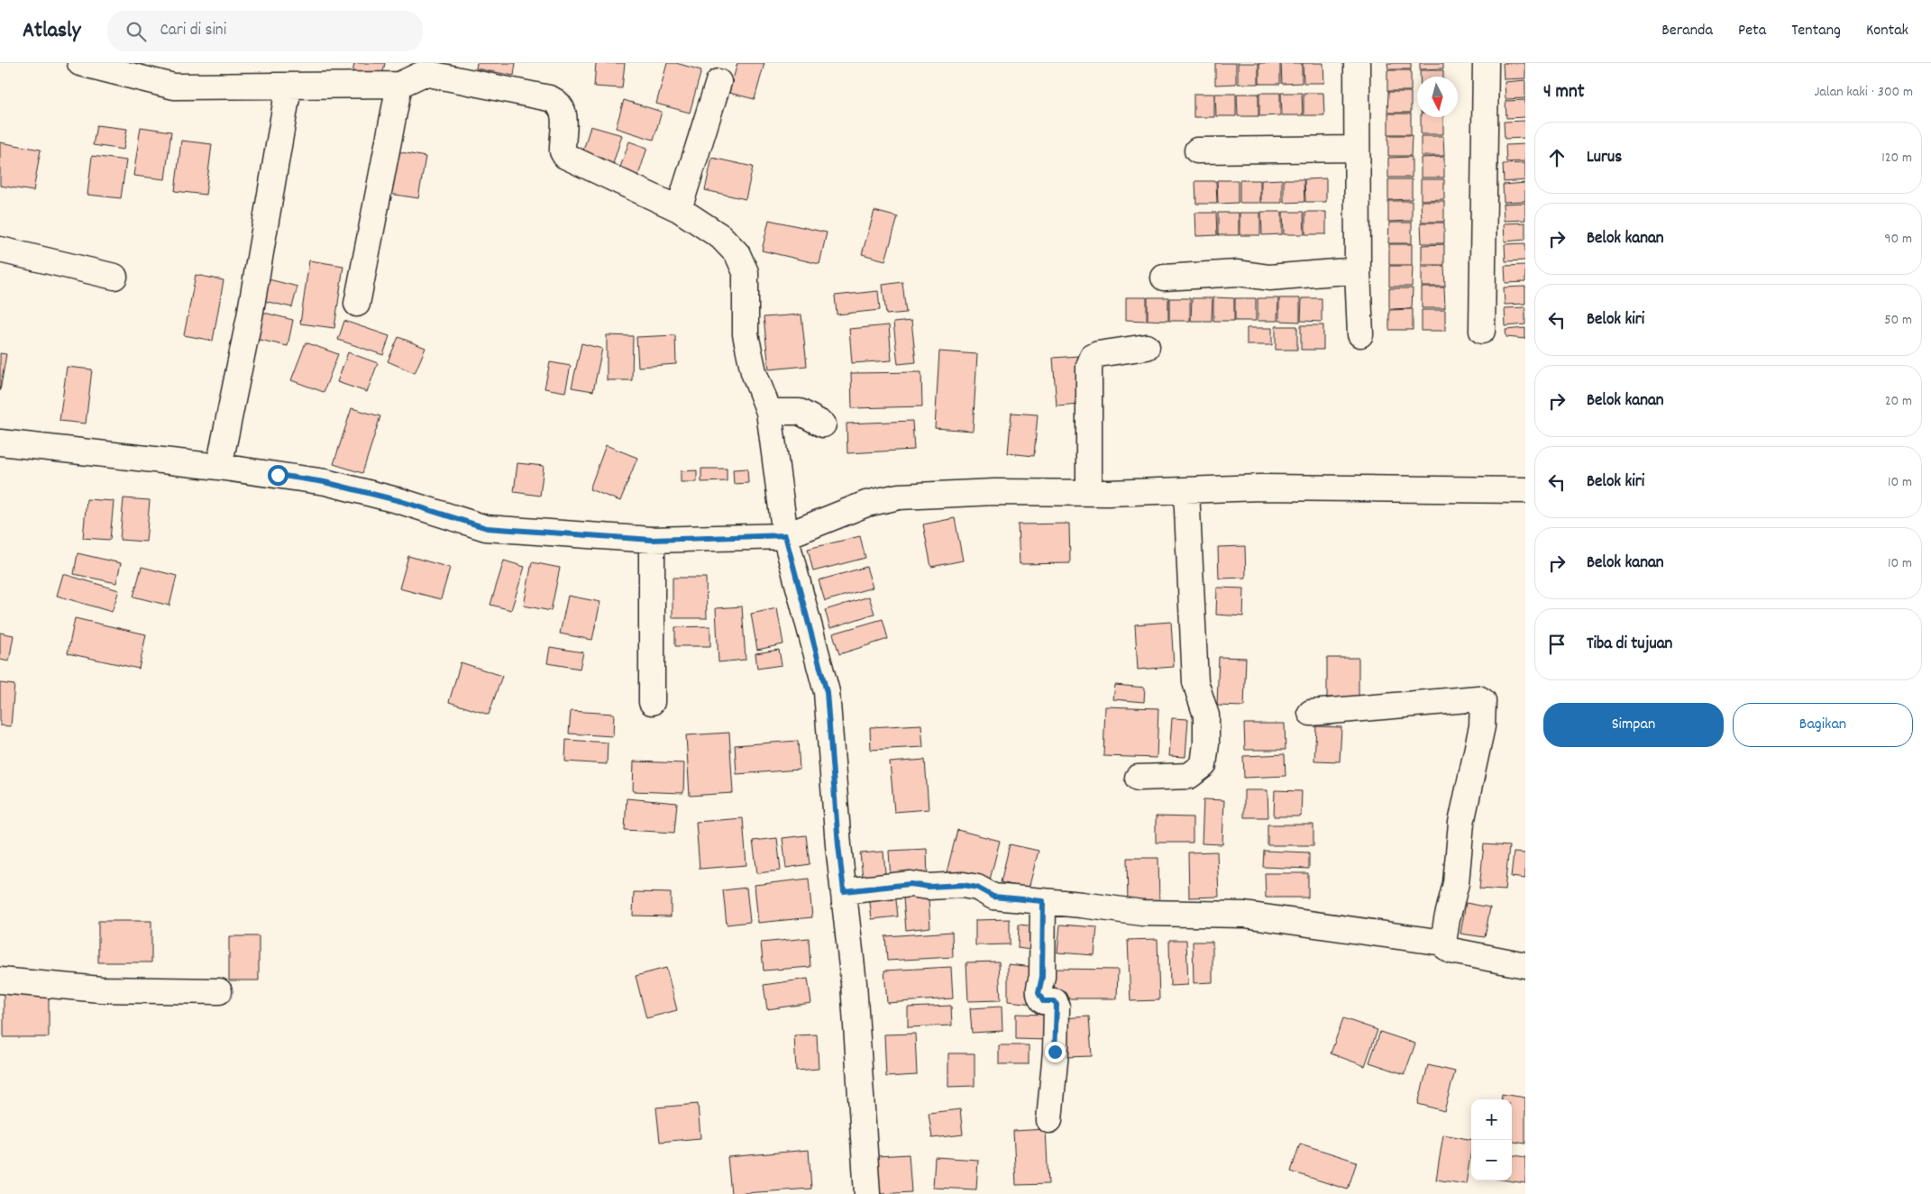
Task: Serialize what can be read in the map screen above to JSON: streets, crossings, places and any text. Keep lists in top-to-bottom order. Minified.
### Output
{"north":"bottom","page":{"header":"Atlasly","search":"Cari di sini","nav":["Beranda","Peta","Tentang","Kontak"],"heading":["4 mnt","Jalan kaki · 300 m"],"list":[["Lurus","120 m"],["Belok kanan","90 m"],["Belok kiri","50 m"],["Belok kanan","20 m"],["Belok kiri","10 m"],["Belok kanan","10 m"],"Tiba di tujuan"],"buttons":["Simpan","Bagikan"],"map_buttons":["+","−"]}}
